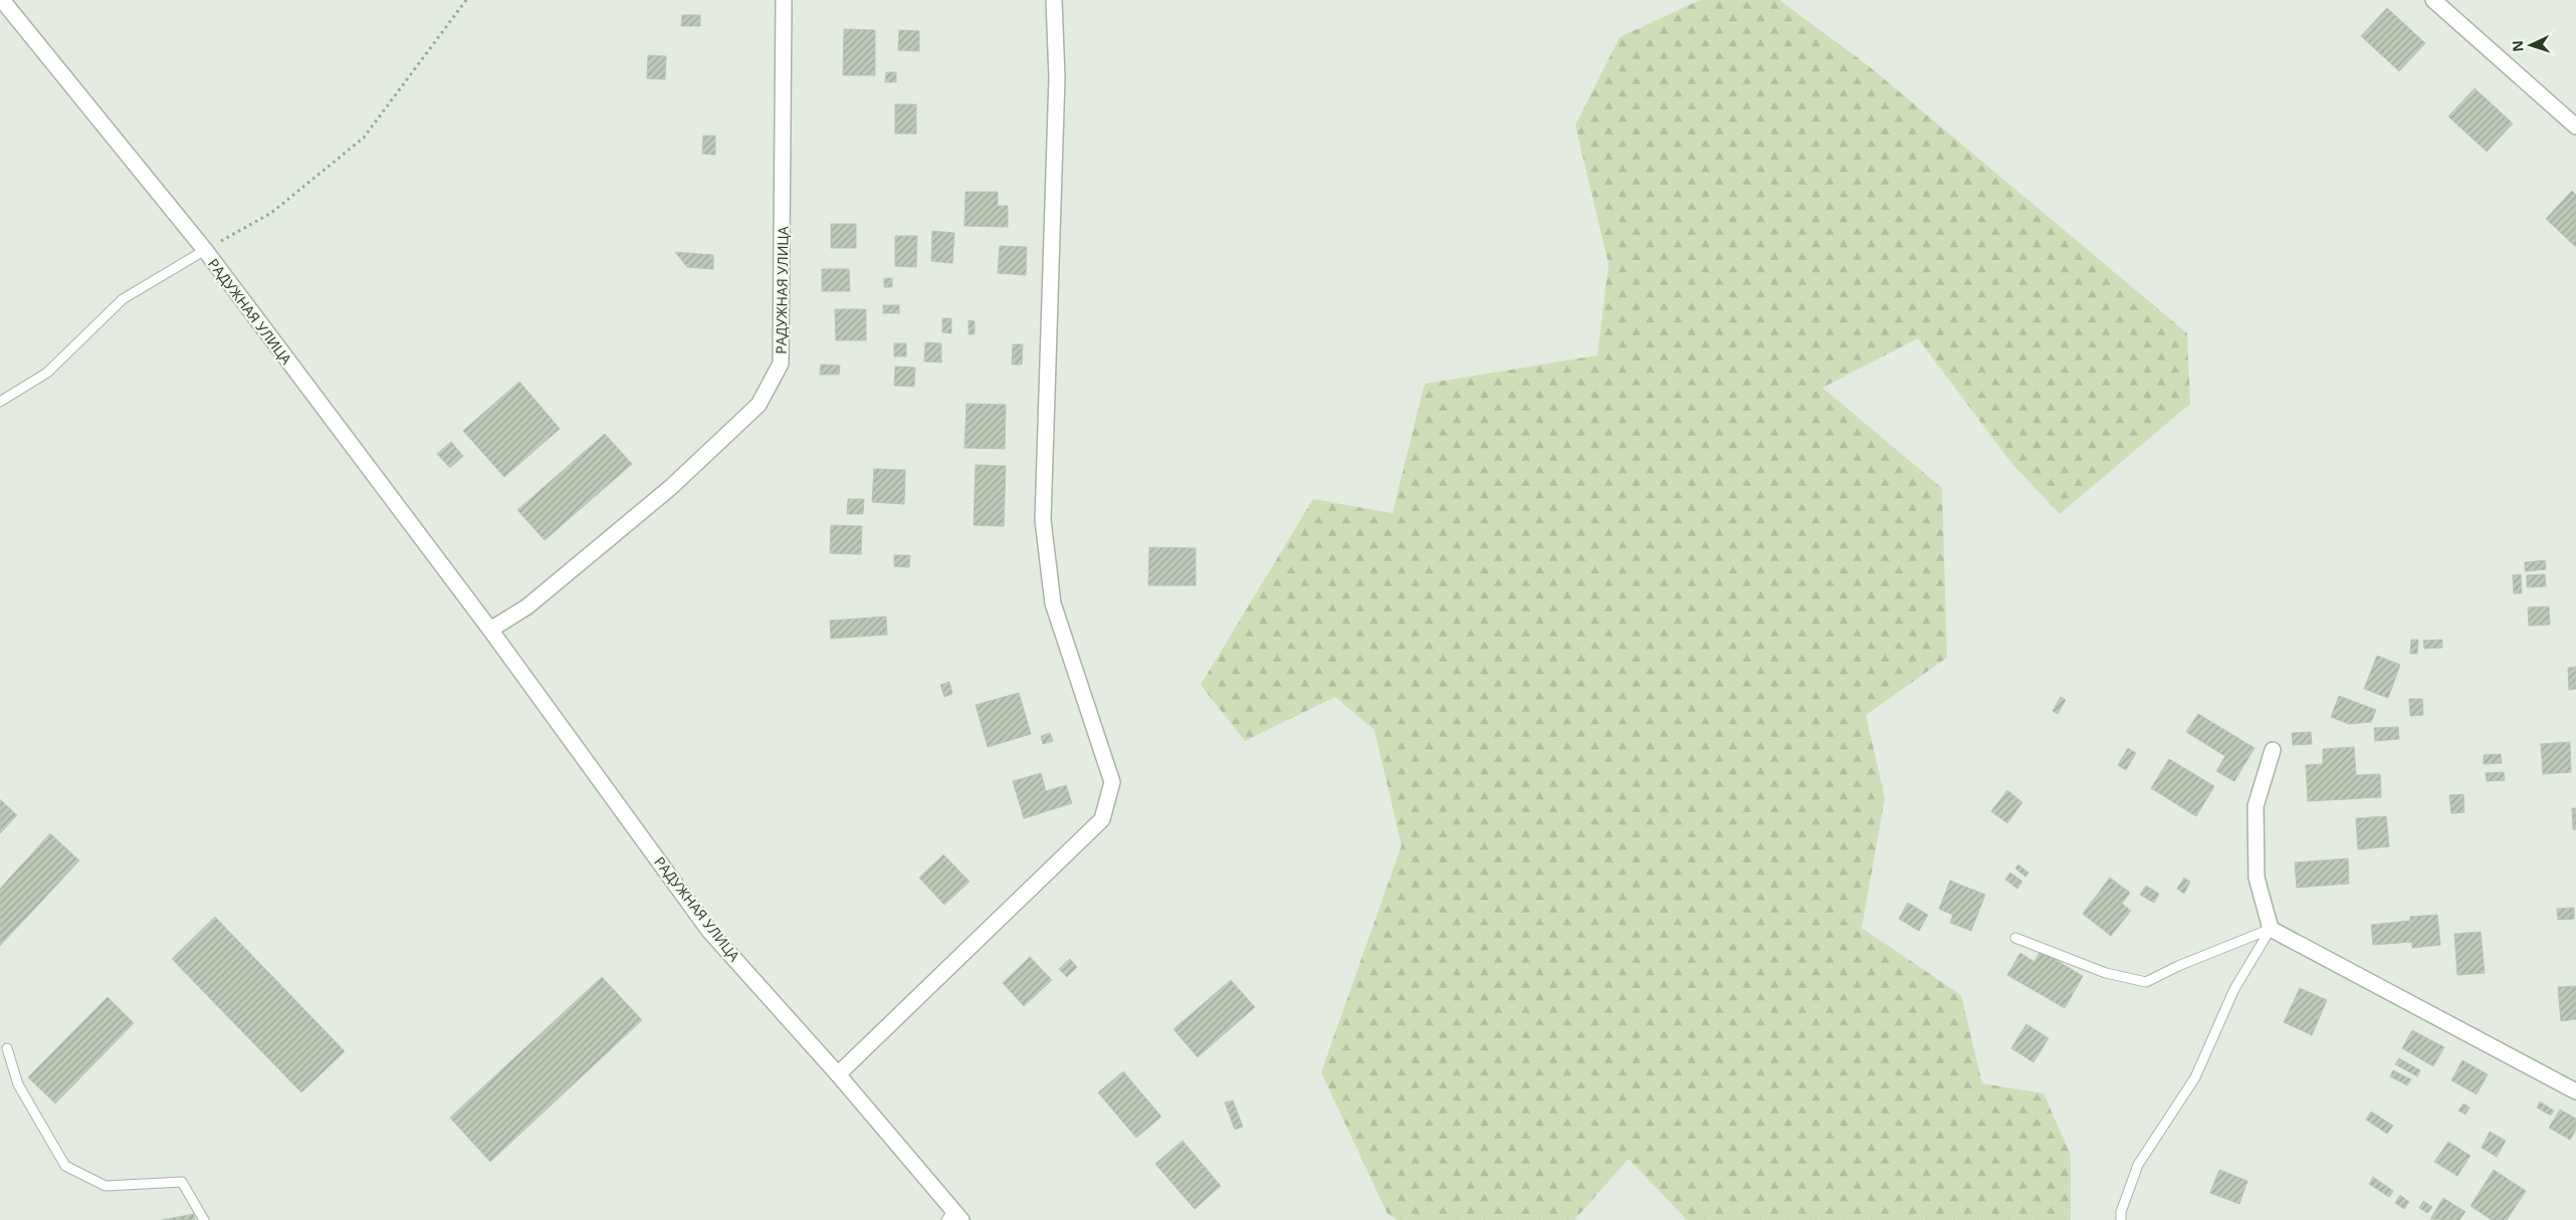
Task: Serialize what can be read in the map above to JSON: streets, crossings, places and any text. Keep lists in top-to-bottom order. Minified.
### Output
{"streets":{"street":["РАДУЖНАЯ УЛИЦА"]},"north":"left"}
